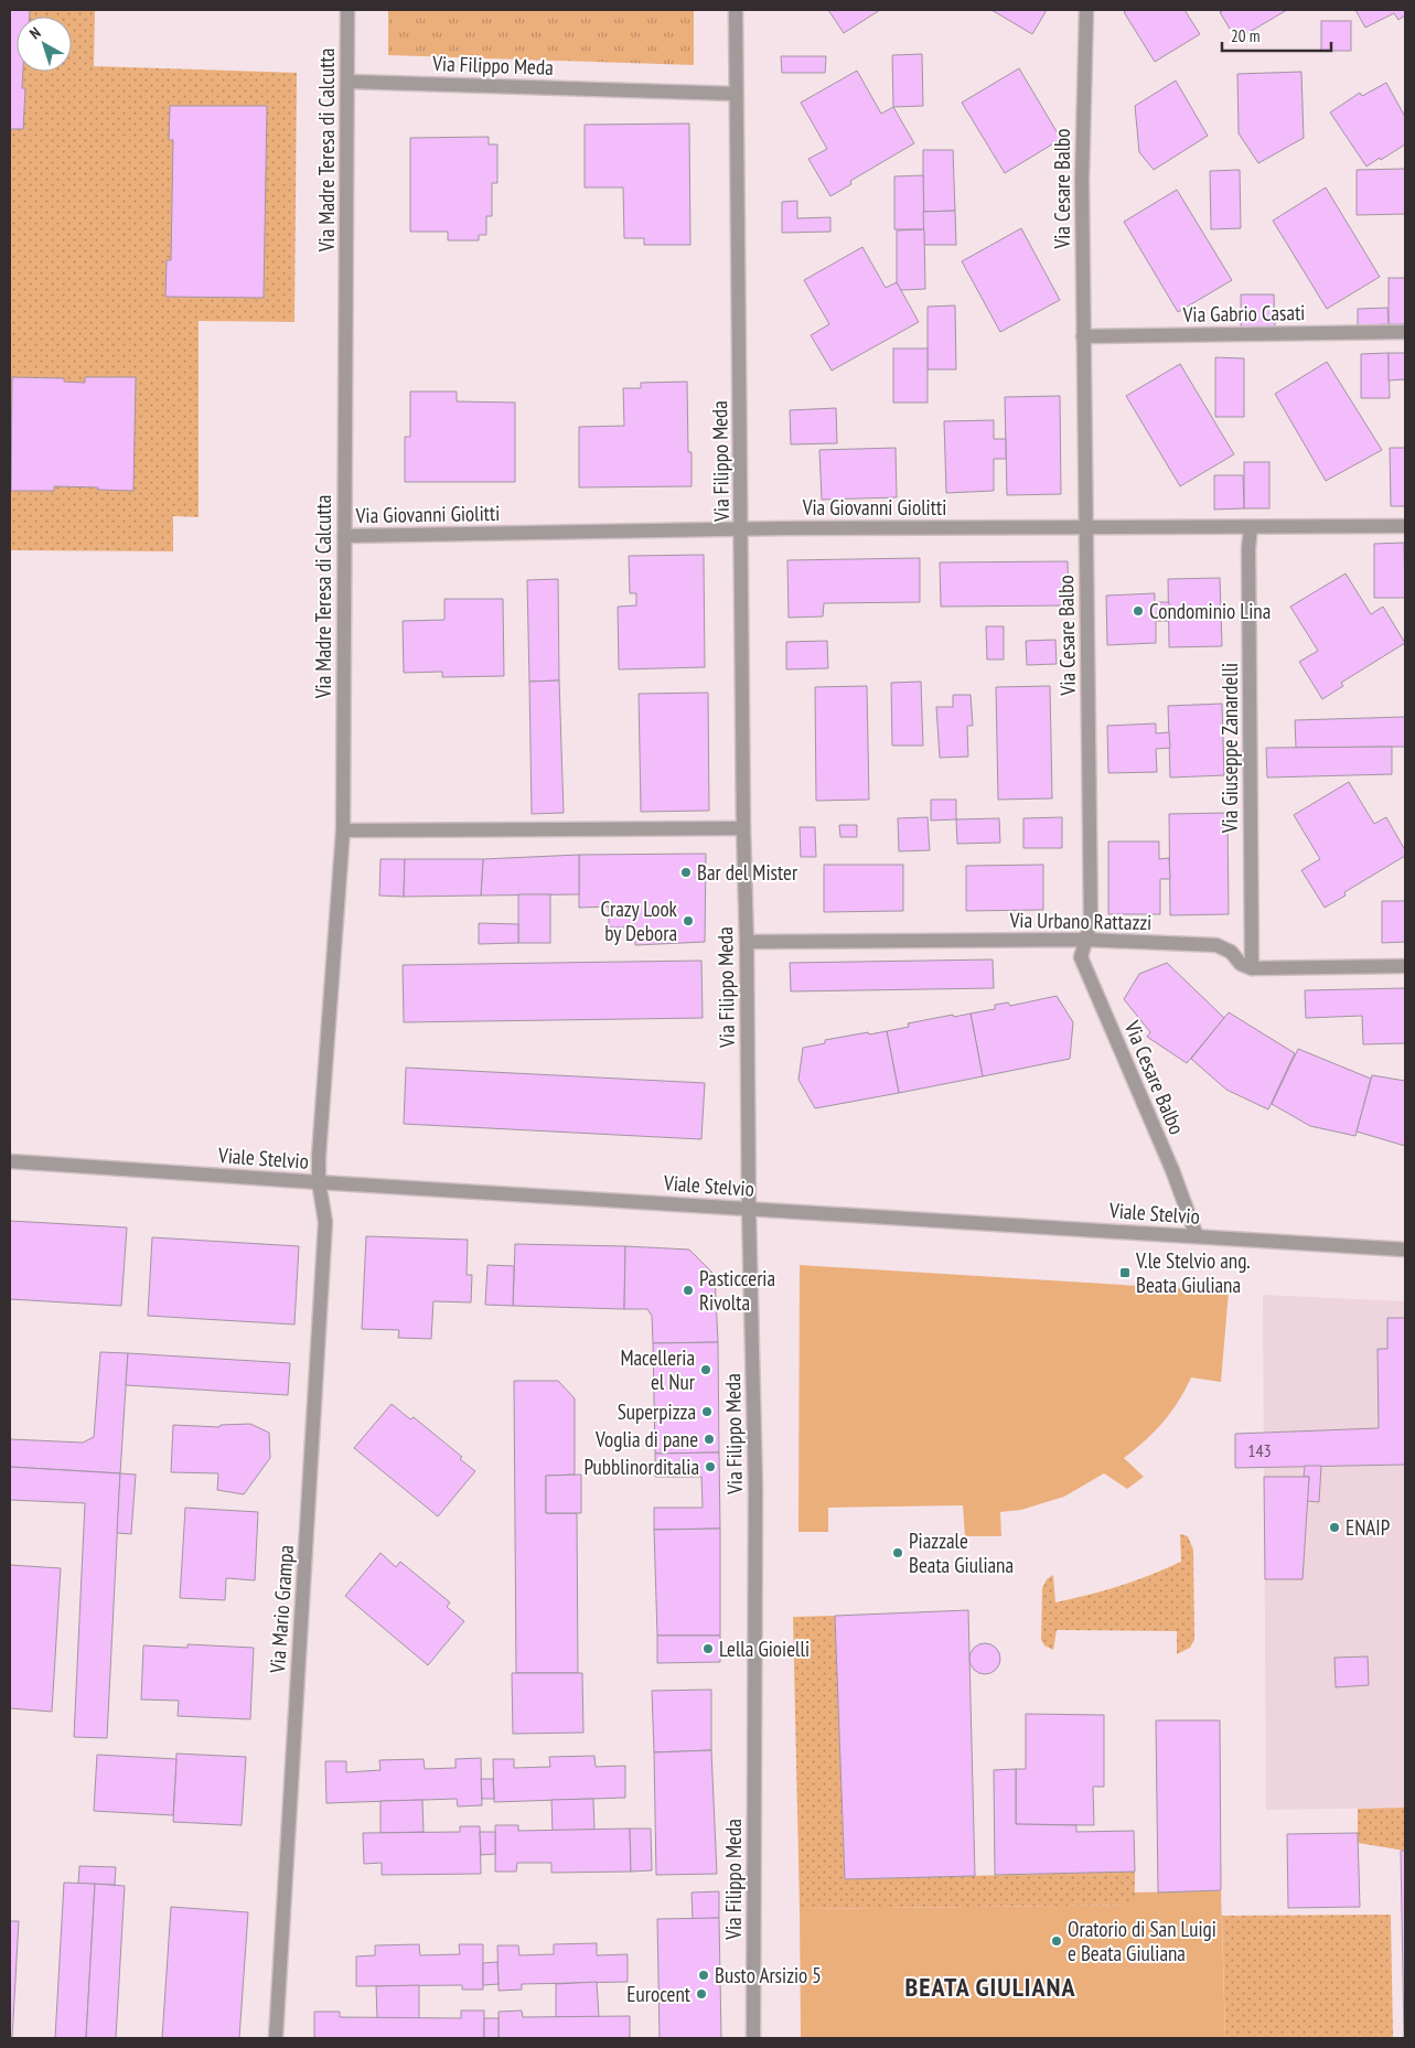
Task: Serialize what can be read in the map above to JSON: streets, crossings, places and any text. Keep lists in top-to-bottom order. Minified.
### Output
{"streets":{"street":["Via Filippo Meda","Via Madre Teresa di Calcutta","Via Cesare Balbo","Via Gabrio Casati","Via Giovanni Giolitti","Via Giuseppe Zanardelli","Via Urbano Rattazzi","Viale Stelvio","Via Mario Grampa"]},"crossings":[["Via Filippo Meda","Via Madre Teresa di Calcutta"],["Via Filippo Meda","Via Giovanni Giolitti"],["Via Filippo Meda","Via Urbano Rattazzi"],["Via Filippo Meda","Viale Stelvio"],["Via Madre Teresa di Calcutta","Via Giovanni Giolitti"],["Via Madre Teresa di Calcutta","Viale Stelvio"],["Via Madre Teresa di Calcutta","Via Mario Grampa"],["Via Cesare Balbo","Via Gabrio Casati"],["Via Cesare Balbo","Via Giovanni Giolitti"],["Via Cesare Balbo","Via Urbano Rattazzi"],["Via Cesare Balbo","Viale Stelvio"],["Via Giovanni Giolitti","Via Giuseppe Zanardelli"],["Via Giuseppe Zanardelli","Via Urbano Rattazzi"],["Viale Stelvio","Via Mario Grampa"]],"districts":["BEATA GIULIANA"],"places":{"other":["Condominio Lina","Bar del Mister","Crazy Look by Debora","Pasticceria Rivolta","Macelleria el Nur","Superpizza","Voglia di pane","Pubblinorditalia","ENAIP","Piazzale Beata Giuliana","Lella Gioielli","Oratorio di San Luigi e Beata Giuliana","Busto Arsizio 5","Eurocent"],"transit":["V.le Stelvio ang. Beata Giuliana"]},"house_numbers":["143"],"scale_bar":"20 m","north":"top left"}
